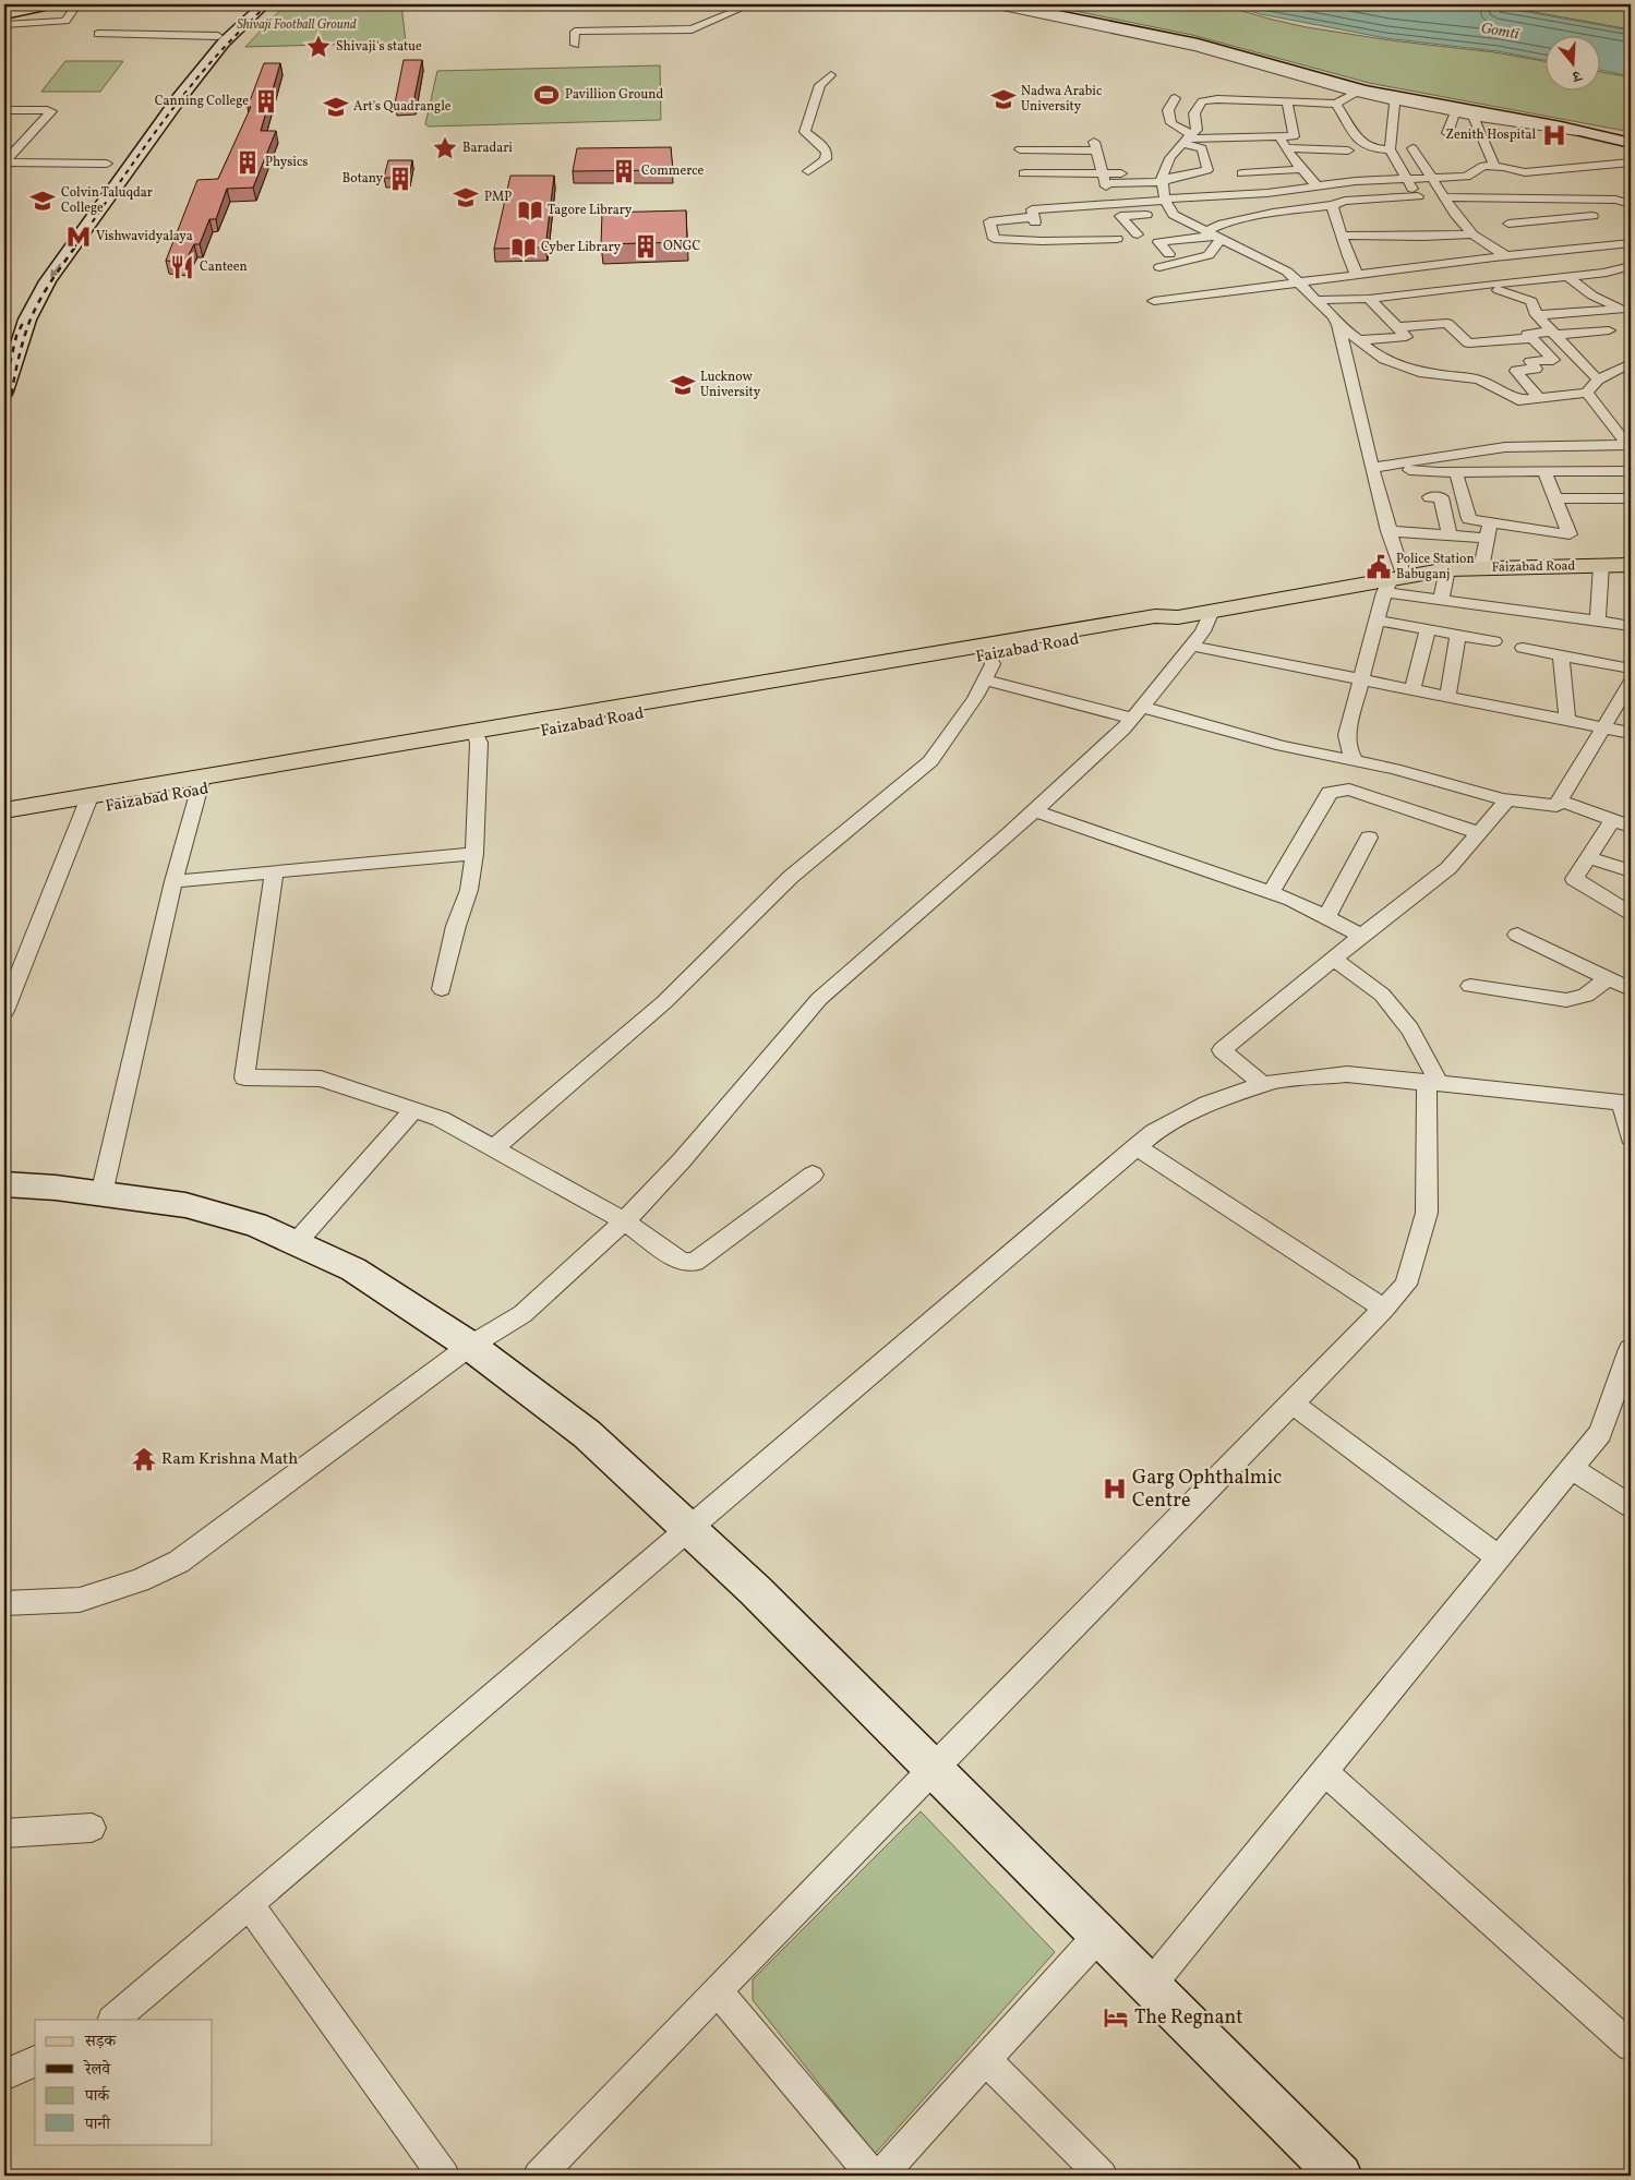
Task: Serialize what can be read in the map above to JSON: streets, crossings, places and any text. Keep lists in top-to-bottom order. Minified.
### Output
{"streets":{"main road":["Faizabad Road"]},"water":["Gomtī"],"parks":["Shivaji Football Ground"],"places":{"place":["Shivaji's statue","Baradari"],"sports":["Pavillion Ground"],"school or university":["Nadwa Arabic University","Art's Quadrangle","PMP","Colvin Taluqdar College","Lucknow University"],"building":["Canning College","Physics","Commerce","Botany","ONGC"],"hospital":["Zenith Hospital","Garg Ophthalmic Centre"],"library":["Tagore Library","Cyber Library"],"metro station":["Vishwavidyalaya"],"restaurant":["Canteen"],"public building":["Police Station Babuganj"],"temple":["Ram Krishna Math"],"hotel":["The Regnant"]},"legend":["सड़क","रेलवे","पार्क","पानी"],"north":"bottom"}
